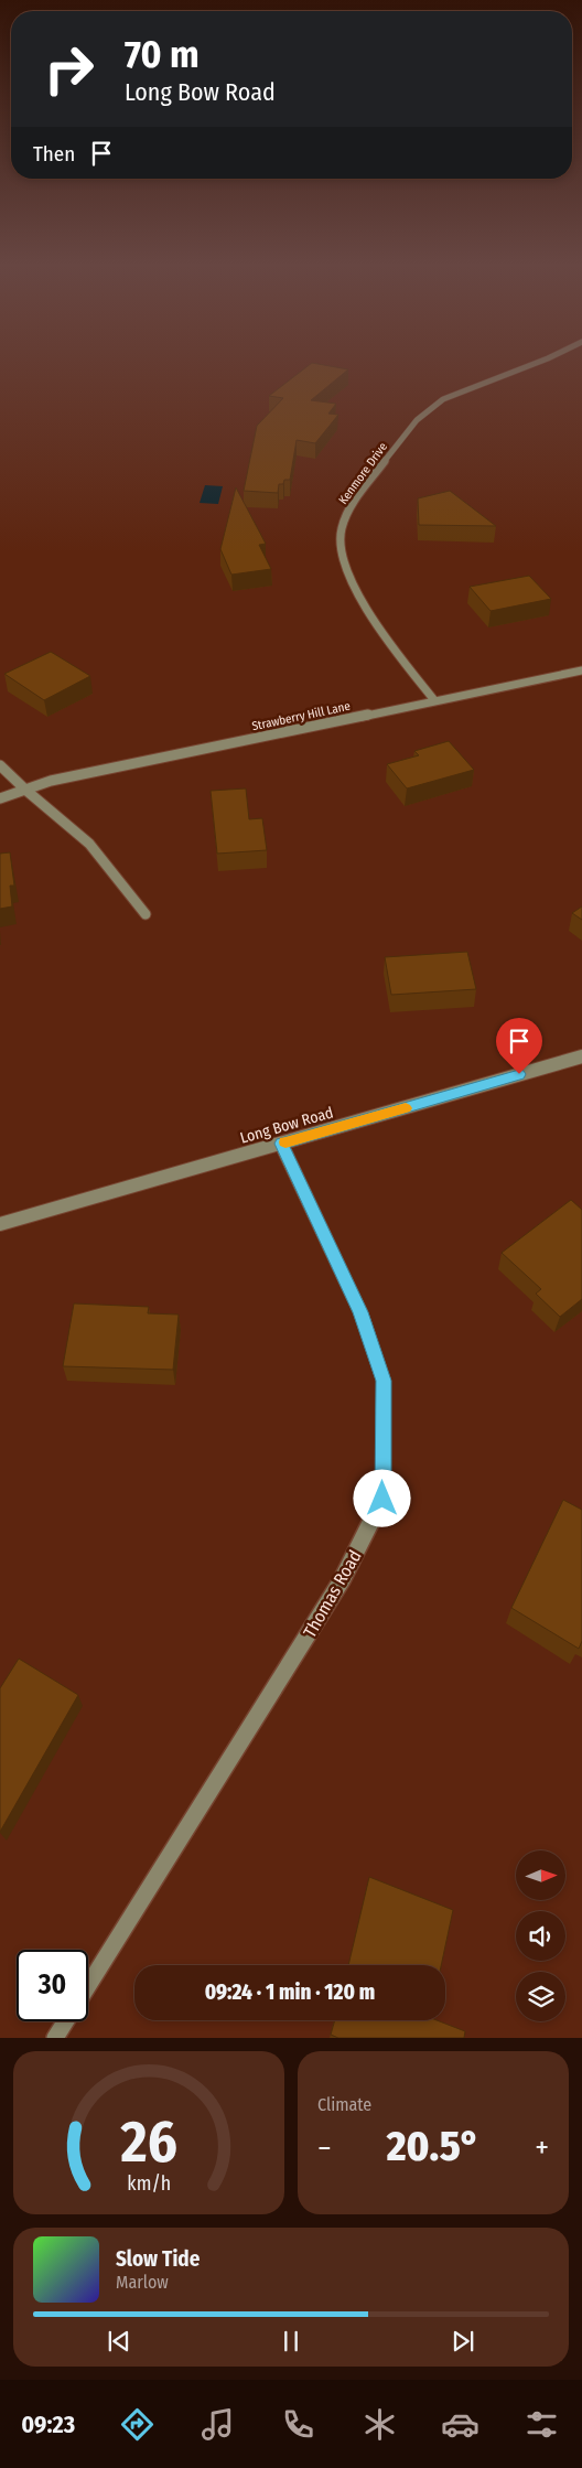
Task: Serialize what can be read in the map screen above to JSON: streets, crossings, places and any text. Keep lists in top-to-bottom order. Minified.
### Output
{"streets":{"street":["Kenmore Drive","Strawberry Hill Lane","Long Bow Road","Thomas Road"]},"crossings":[["Kenmore Drive","Strawberry Hill Lane"],["Long Bow Road","Thomas Road"]],"north":"right","page":{"turn":["70 m","Long Bow Road"],"then":"Then","limit":"30","trip":"09:24 · 1 min · 120 m","tile":"Climate","heat":["−","20.5°","+"],"song":["Slow Tide","Marlow"],"tabs":"09:23","gauge":["26","km/h"]}}
